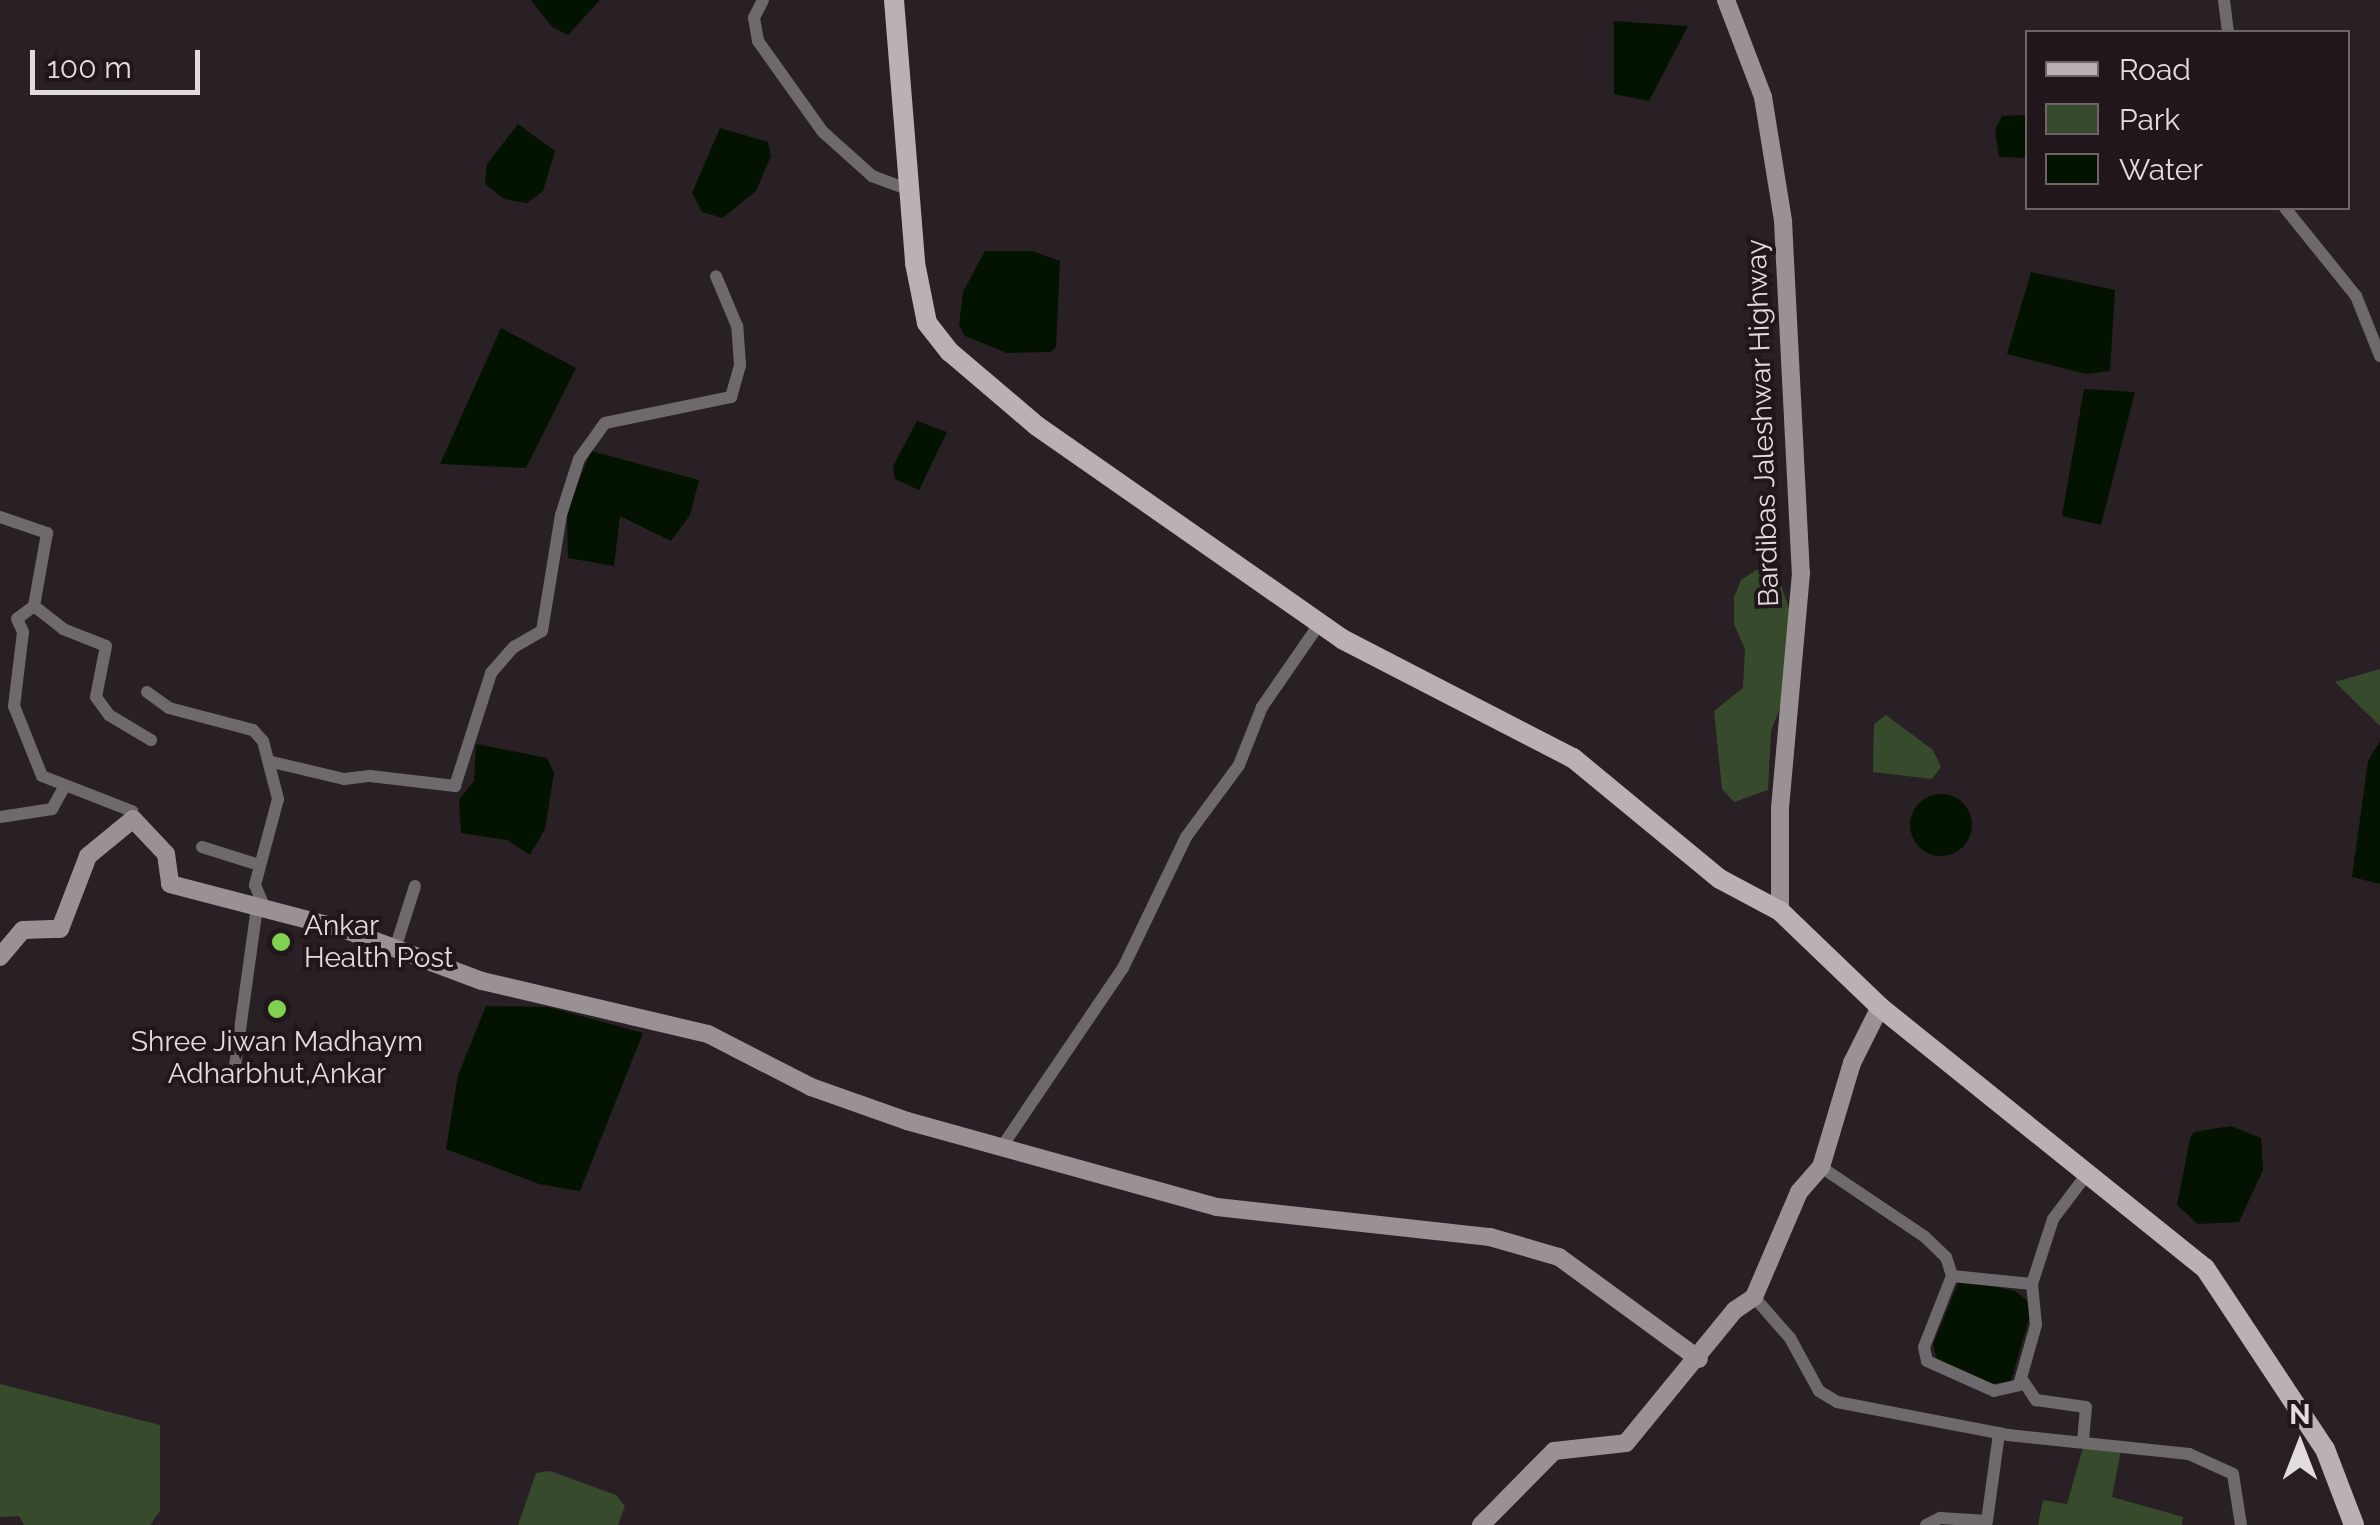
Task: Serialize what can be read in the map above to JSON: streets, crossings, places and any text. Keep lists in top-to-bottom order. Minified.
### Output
{"streets":{"street":["Bardibas Jaleshwar Highway"]},"places":["Ankar Health Post","Shree Jiwan Madhaym Adharbhut,Ankar"],"legend":["Road","Park","Water"],"scale_bar":"100 m","north":"top"}
